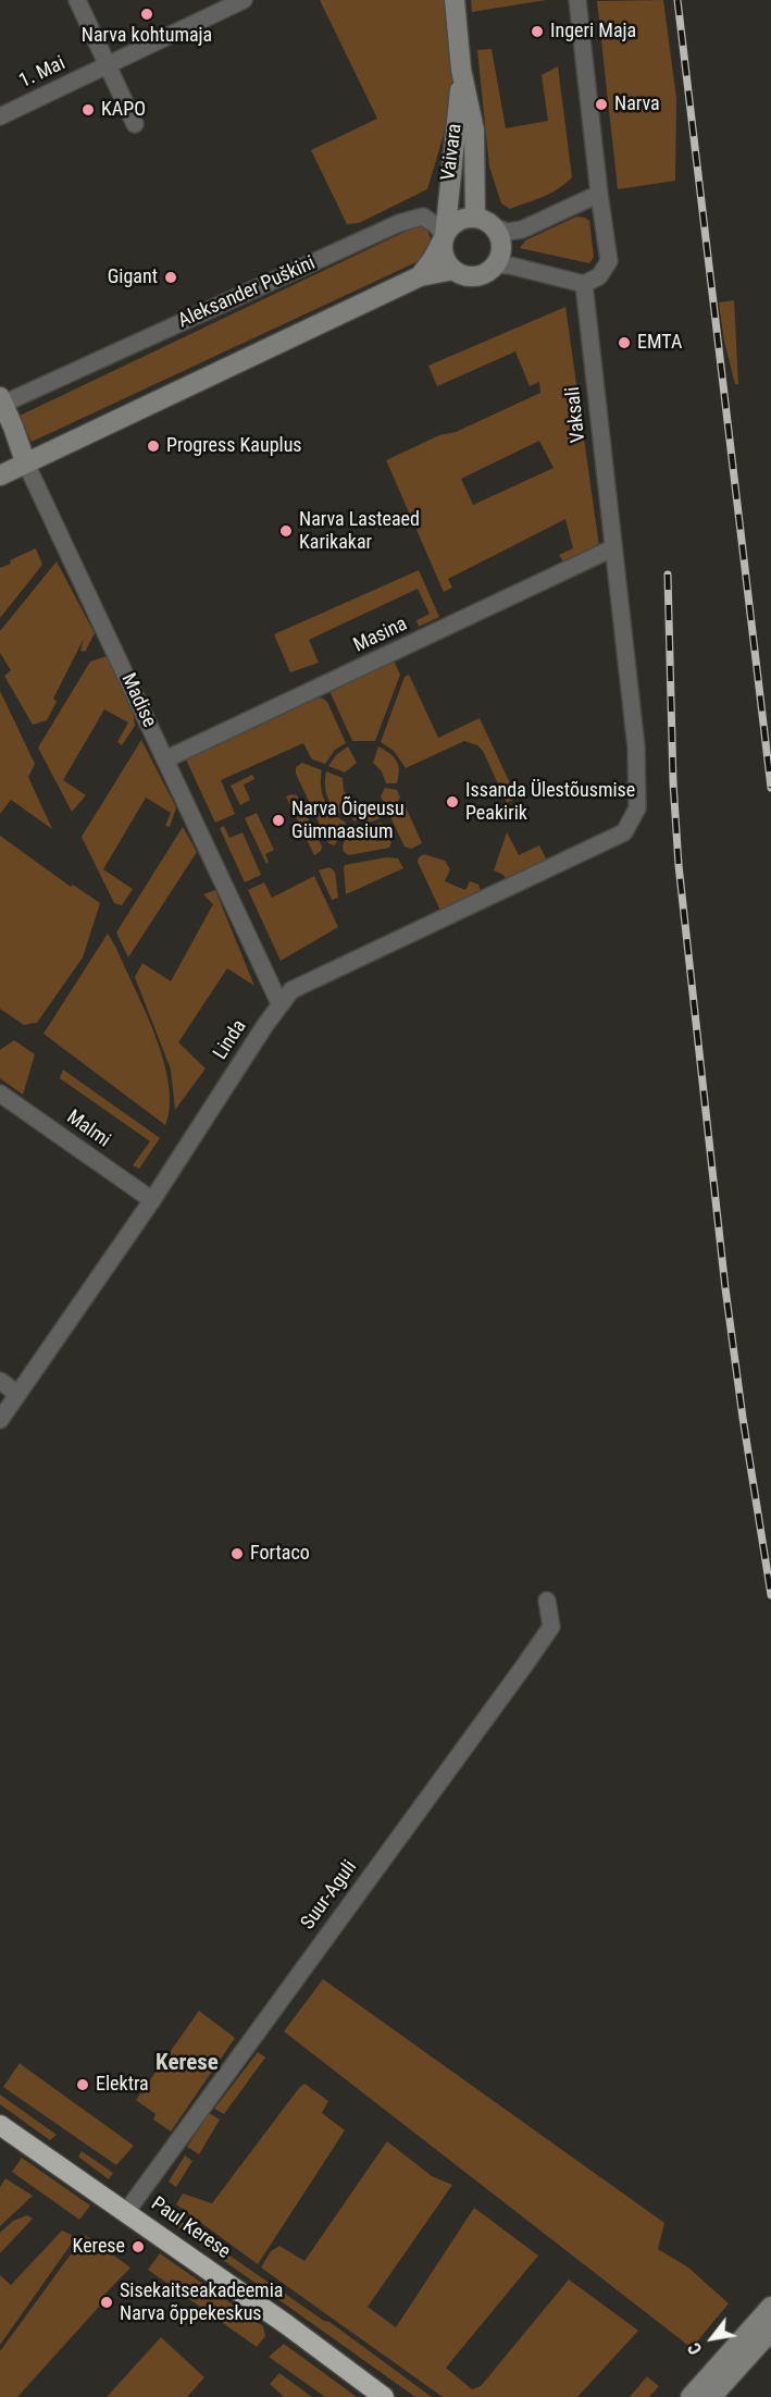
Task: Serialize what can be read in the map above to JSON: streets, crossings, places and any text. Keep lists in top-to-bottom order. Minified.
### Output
{"streets":{"highway":["Paul Kerese"],"street":["1. Mai","Vaivara","Aleksander Puškini","Vaksali","Masina","Madise","Linda","Malmi","Suur-Aguli"]},"crossings":[["Vaivara","Aleksander Puškini"],["Aleksander Puškini","Madise"],["Vaksali","Masina"],["Vaksali","Linda"],["Masina","Madise"],["Madise","Linda"],["Linda","Malmi"],["Suur-Aguli","Paul Kerese"]],"districts":["Kerese"],"places":["Narva kohtumaja","Ingeri Maja","Narva","KAPO","Gigant","EMTA","Progress Kauplus","Narva Lasteaed Karikakar","Issanda Ülestõusmise Peakirik","Narva Õigeusu Gümnaasium","Fortaco","Elektra","Kerese","Sisekaitseakadeemia Narva õppekeskus"],"north":"bottom left"}
